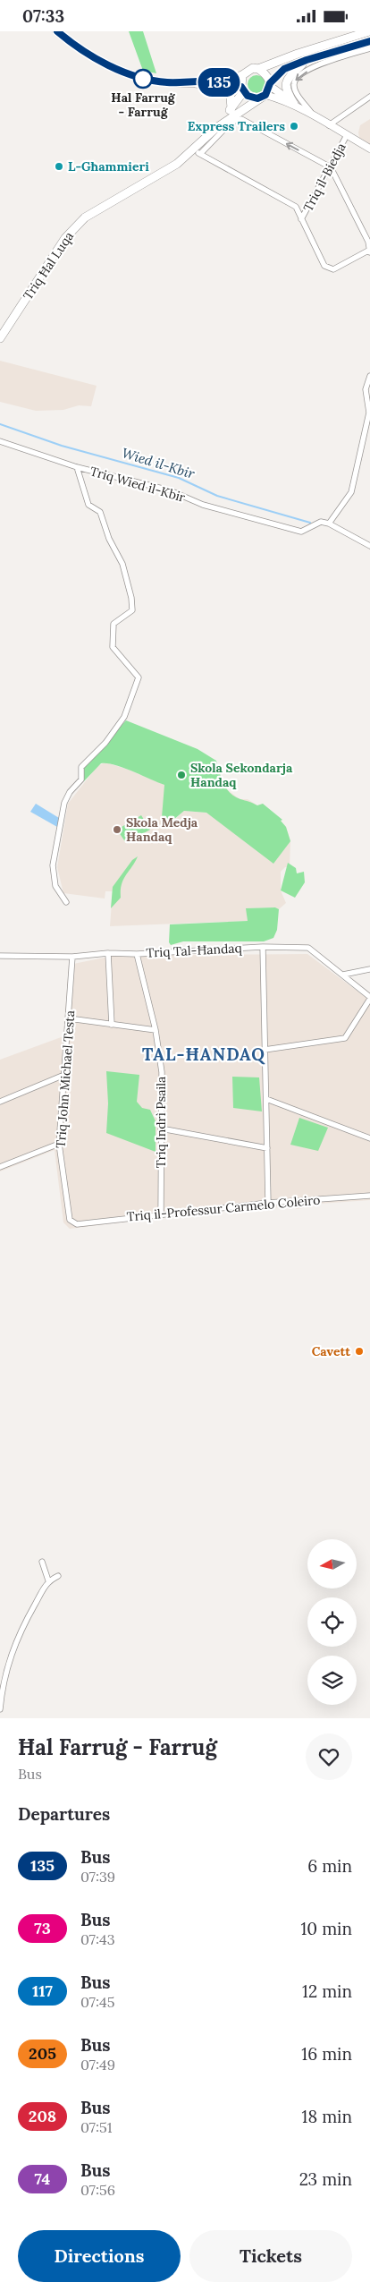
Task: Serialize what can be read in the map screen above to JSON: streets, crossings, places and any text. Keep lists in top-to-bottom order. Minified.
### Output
{"streets":{"highway":["Triq Ħal Luqa"],"street":["Triq il-Biedja","Triq Wied il-Kbir","Triq Tal-Ħandaq","Triq John Michael Testa","Triq Indrì Psaila","Triq il-Professur Carmelo Coleiro"]},"crossings":[["Triq Tal-Ħandaq","Triq John Michael Testa"],["Triq Tal-Ħandaq","Triq Indrì Psaila"],["Triq John Michael Testa","Triq il-Professur Carmelo Coleiro"],["Triq Indrì Psaila","Triq il-Professur Carmelo Coleiro"]],"districts":["TAL-ĦANDAQ"],"water":["Wied il-Kbir"],"places":["Ħal Farruġ - Farruġ","Express Trailers","L-Għammieri","Skola Sekondarja Ħandaq","Skola Medja Ħandaq","Cavett"],"lines":["bus line 135"],"north":"left","page":{"status":"07:33","on_map":"135","heading":[["Ħal Farruġ - Farruġ","Bus"],"Departures"],"list":[{"mark":"135","name":"Bus","note":"07:39","value":"6 min"},{"mark":"73","name":"Bus","note":"07:43","value":"10 min"},{"mark":"117","name":"Bus","note":"07:45","value":"12 min"},{"mark":"205","name":"Bus","note":"07:49","value":"16 min"},{"mark":"208","name":"Bus","note":"07:51","value":"18 min"},{"mark":"74","name":"Bus","note":"07:56","value":"23 min"}],"buttons":["Directions","Tickets"]}}
